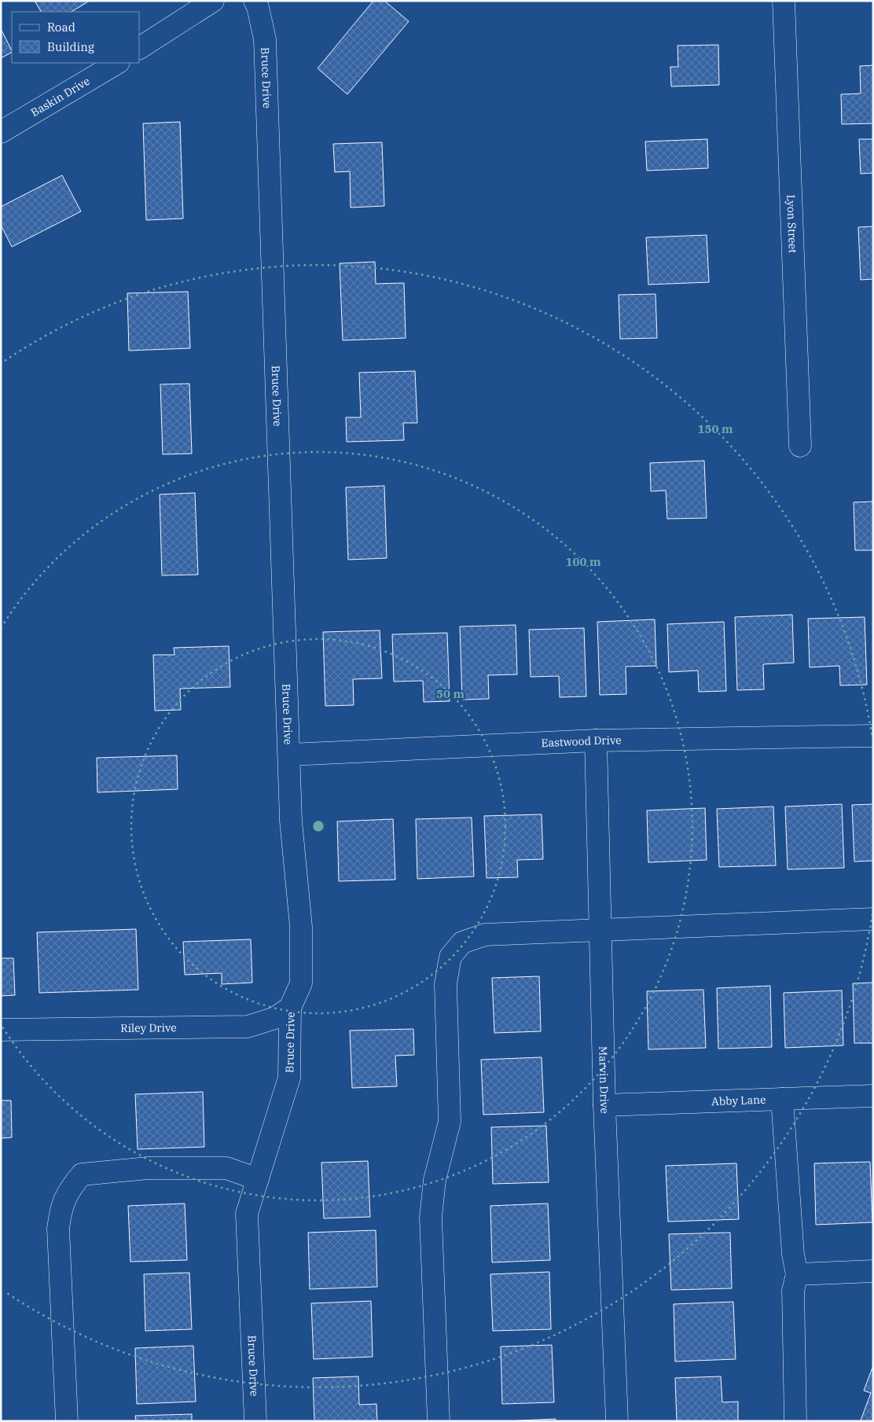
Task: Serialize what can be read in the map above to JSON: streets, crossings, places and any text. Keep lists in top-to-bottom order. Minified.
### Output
{"streets":{"street":["Bruce Drive","Baskin Drive","Lyon Street","Eastwood Drive","Riley Drive","Marvin Drive","Abby Lane"]},"crossings":[["Bruce Drive","Eastwood Drive"],["Bruce Drive","Riley Drive"],["Eastwood Drive","Marvin Drive"],["Marvin Drive","Abby Lane"]],"legend":["Road","Building"],"rings":["150 m","100 m","50 m"]}
